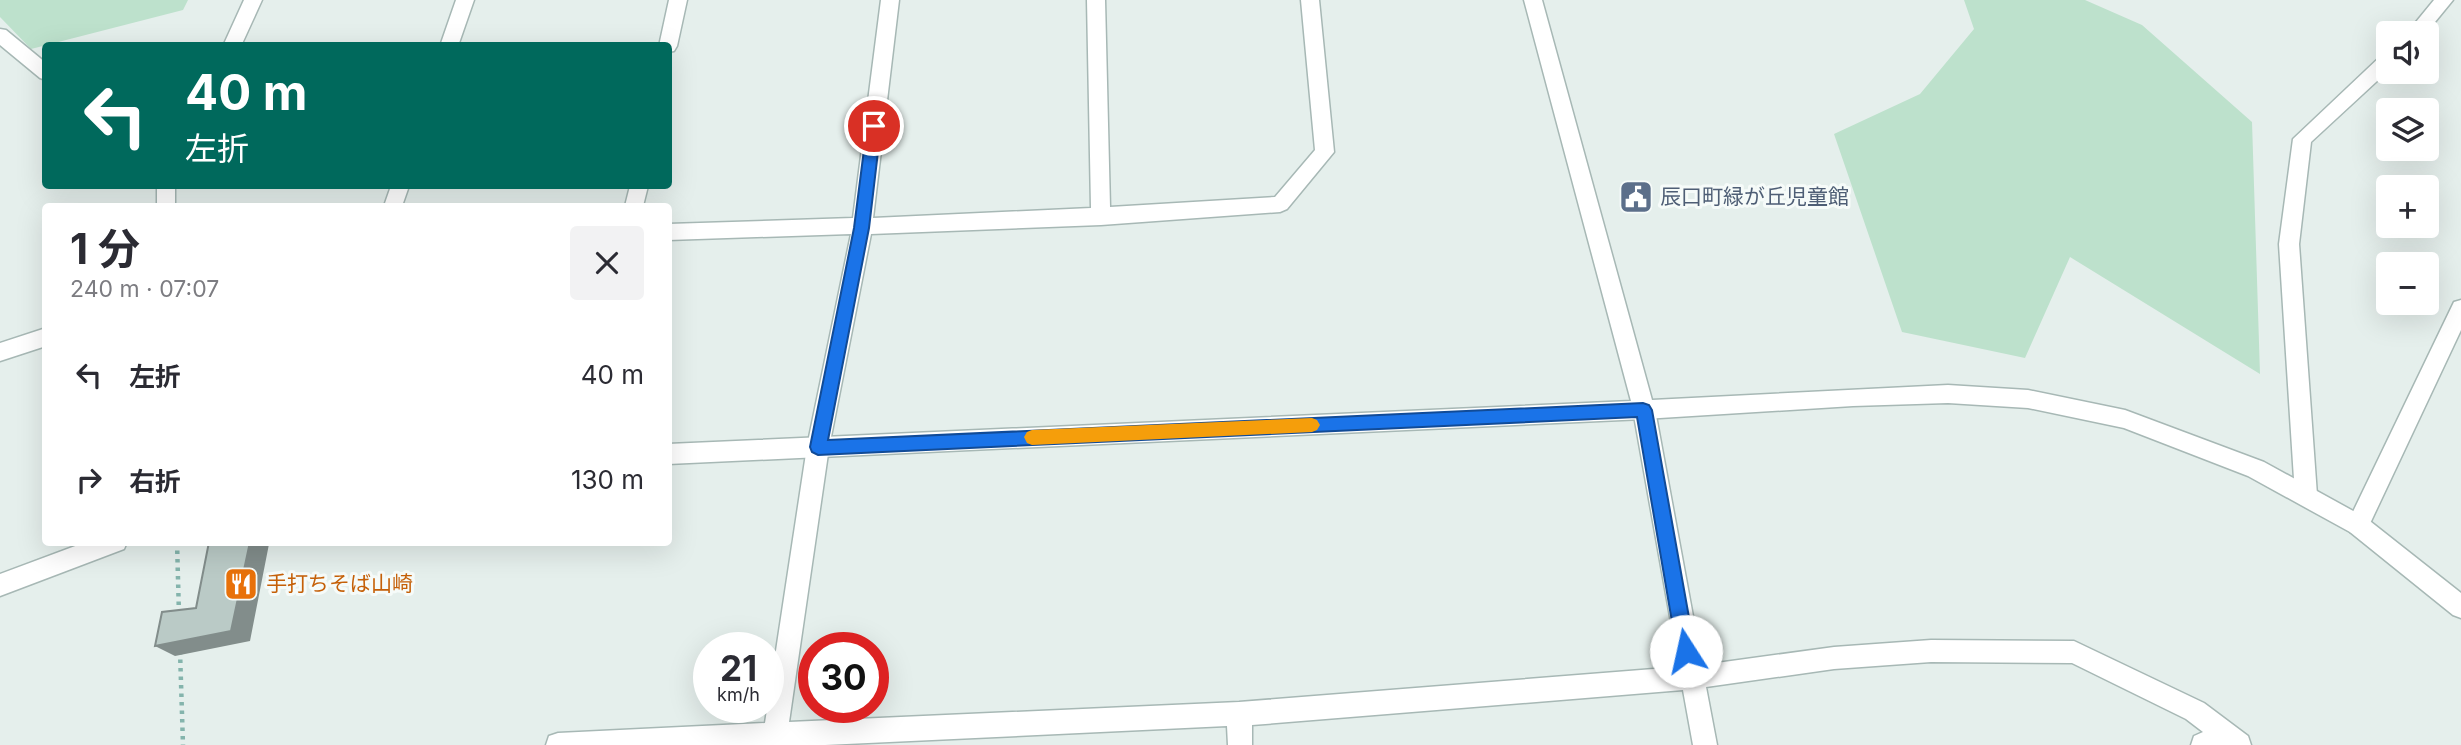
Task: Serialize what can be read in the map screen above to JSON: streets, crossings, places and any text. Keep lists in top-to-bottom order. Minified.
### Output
{"places":{"public building":["辰口町緑が丘児童館"],"restaurant":["手打ちそば山崎"]},"page":{"map_buttons":["+","−"],"turn":["40 m","左折"],"heading":["1 分","240 m · 07:07"],"list":[{"name":"左折","value":"40 m"},{"name":"右折","value":"130 m"}],"speed":"21 km/h","limit":"30"}}
